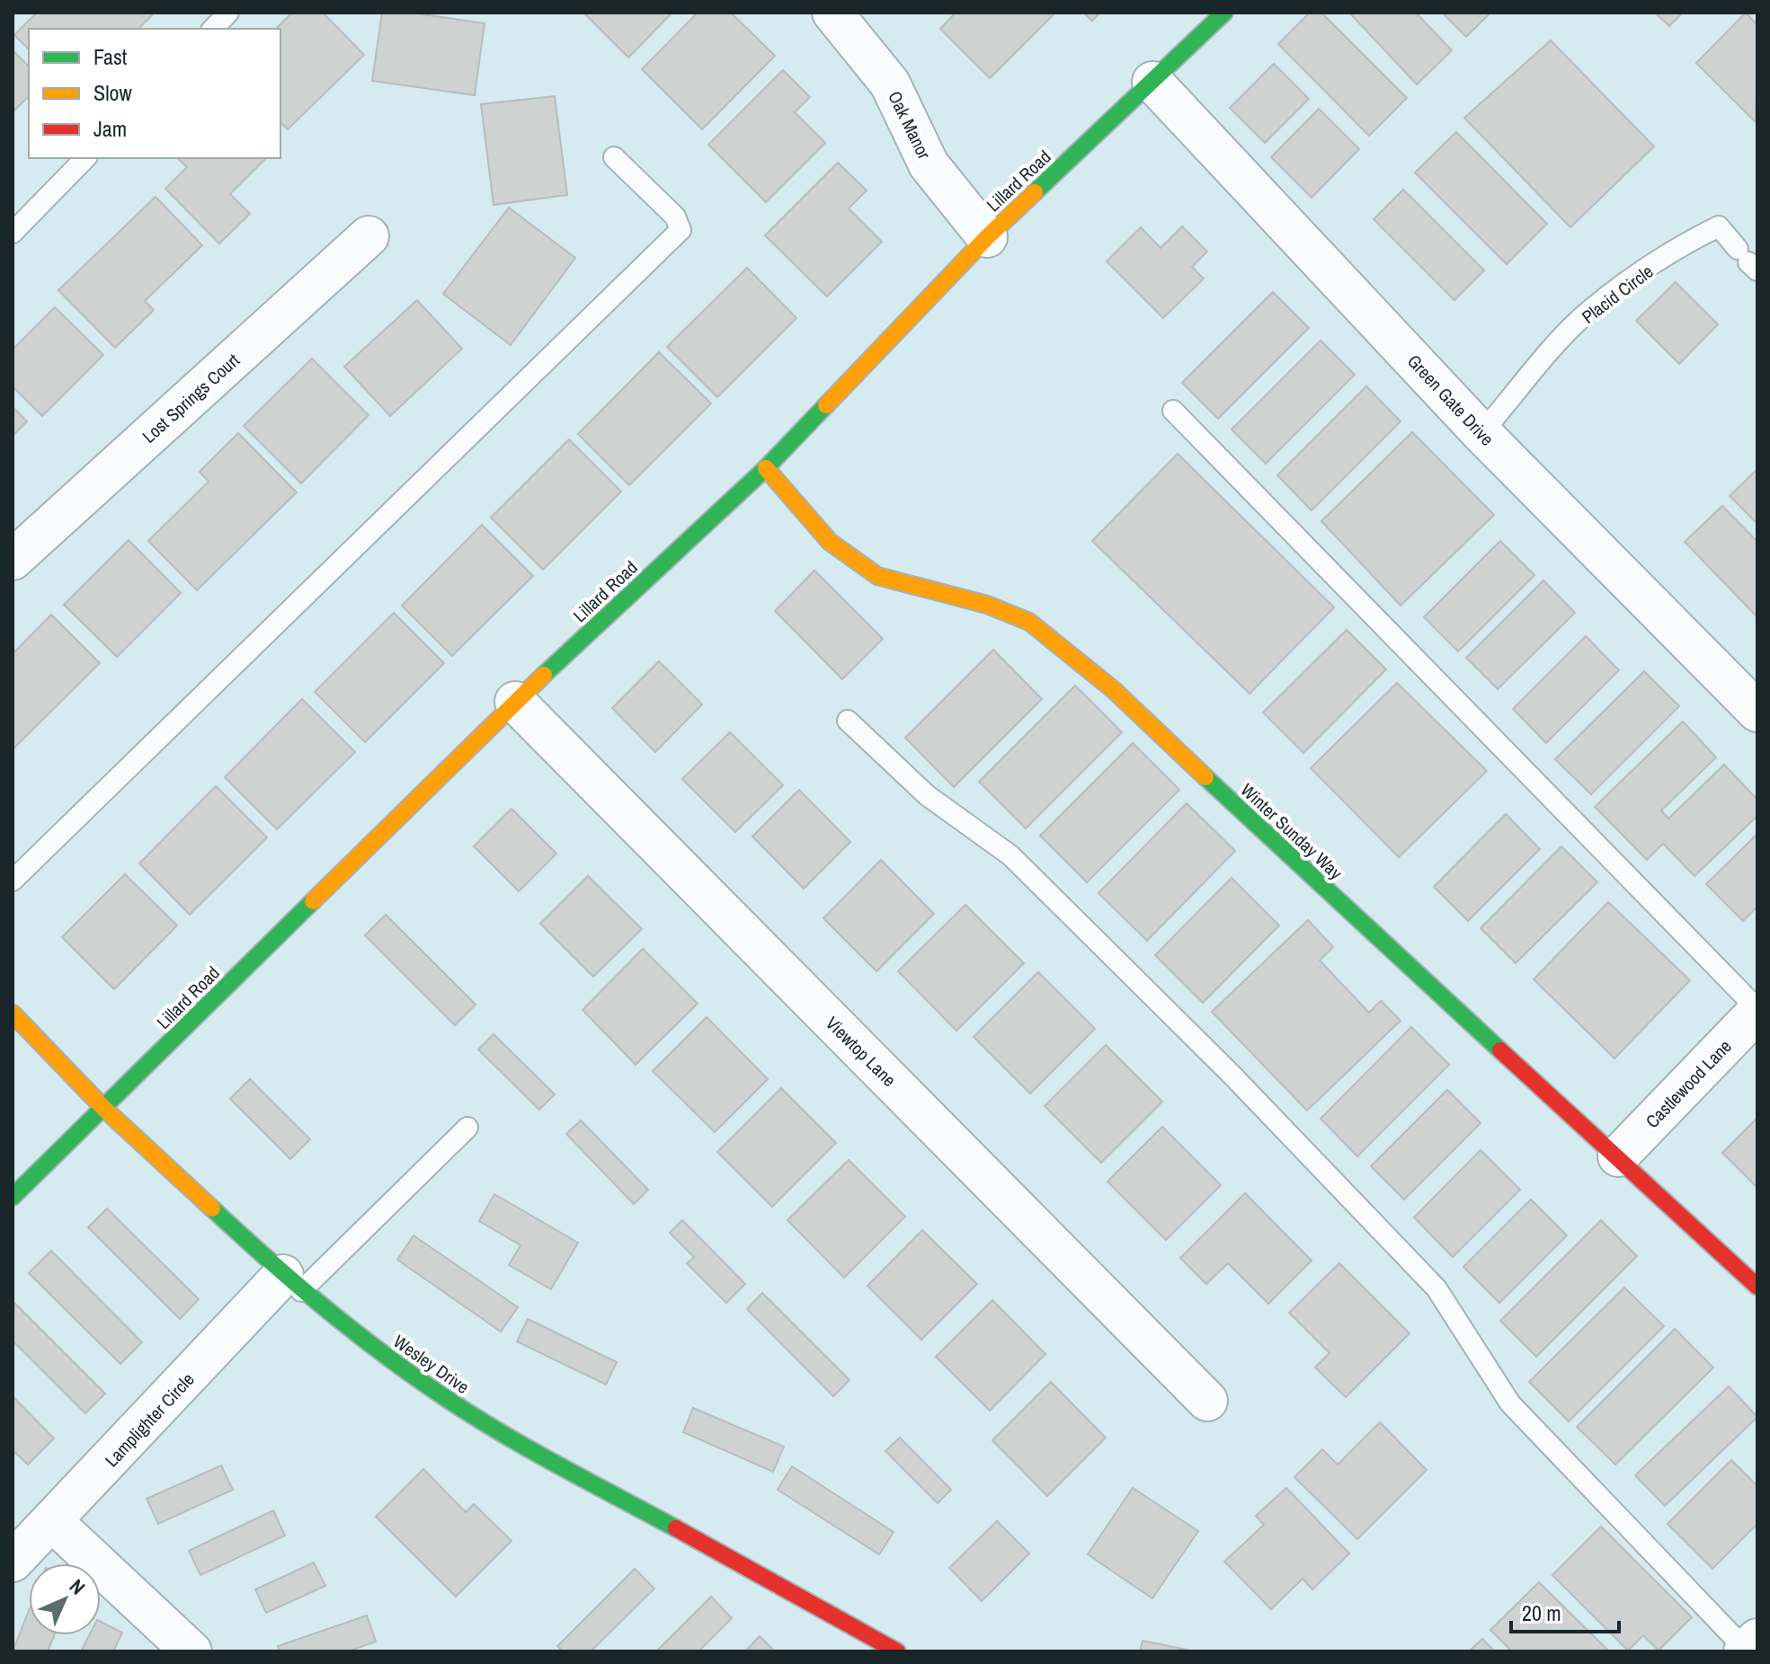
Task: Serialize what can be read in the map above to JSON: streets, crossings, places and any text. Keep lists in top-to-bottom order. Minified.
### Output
{"streets":{"street":["Oak Manor","Lillard Road","Lost Springs Court","Green Gate Drive","Winter Sunday Way","Viewtop Lane","Castlewood Lane","Wesley Drive","Lamplighter Circle"],"lane":["Placid Circle"]},"crossings":[["Oak Manor","Lillard Road"],["Lillard Road","Green Gate Drive"],["Lillard Road","Winter Sunday Way"],["Lillard Road","Viewtop Lane"],["Lillard Road","Wesley Drive"],["Placid Circle","Green Gate Drive"],["Winter Sunday Way","Castlewood Lane"],["Wesley Drive","Lamplighter Circle"]],"legend":["Fast","Slow","Jam"],"scale_bar":"20 m","north":"top right"}
